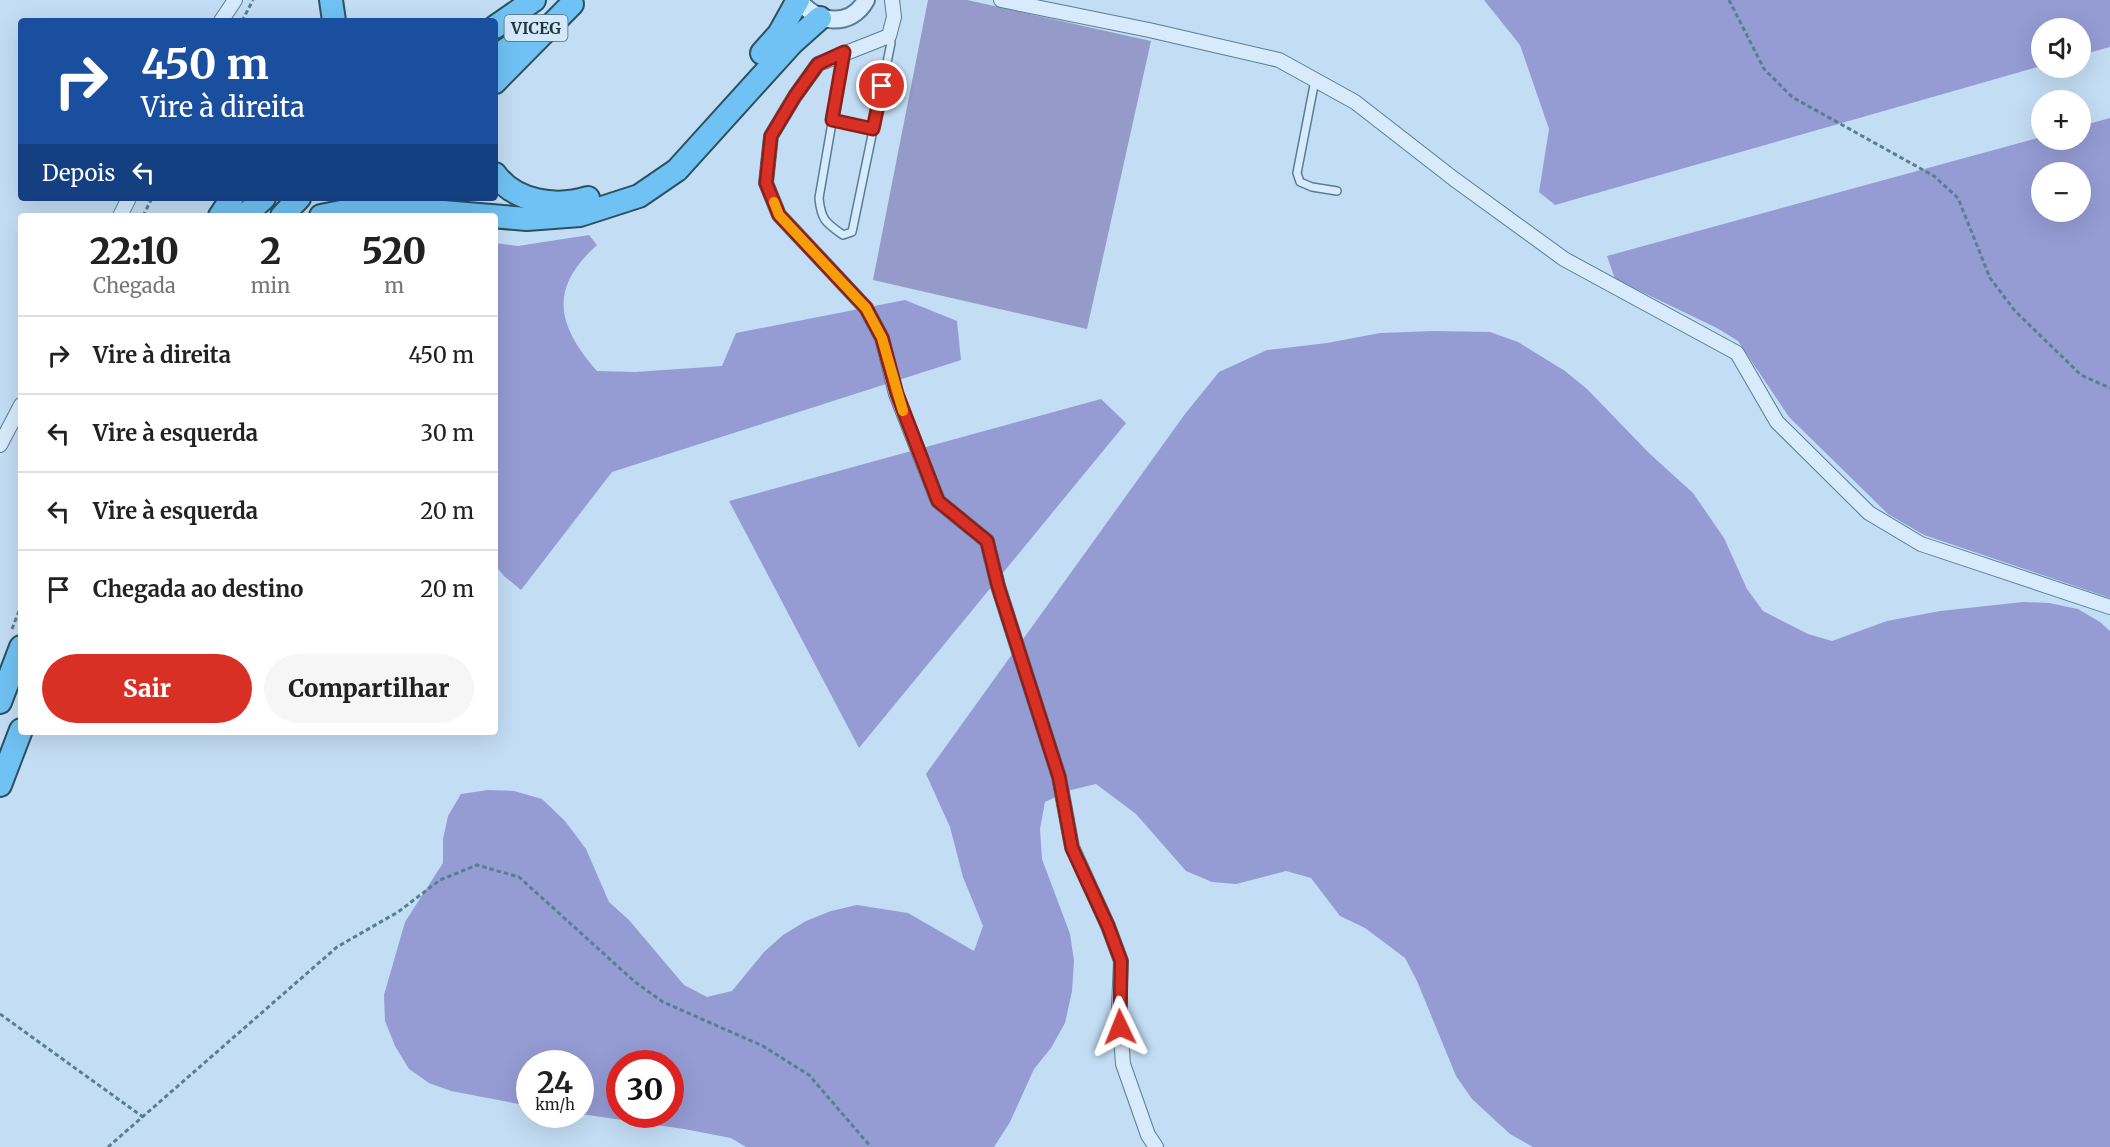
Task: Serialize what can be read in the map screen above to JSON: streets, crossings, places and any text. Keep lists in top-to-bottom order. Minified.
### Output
{"streets":{"highway":["VICEG"]},"page":{"map_buttons":["+","−"],"turn":["450 m","Vire à direita"],"then":"Depois","eta":["22:10","Chegada","2","min","520","m"],"list":[{"name":"Vire à direita","value":"450 m"},{"name":"Vire à esquerda","value":"30 m"},{"name":"Vire à esquerda","value":"20 m"},{"name":"Chegada ao destino","value":"20 m"}],"buttons":["Sair","Compartilhar"],"speed":"24 km/h","limit":"30"}}
